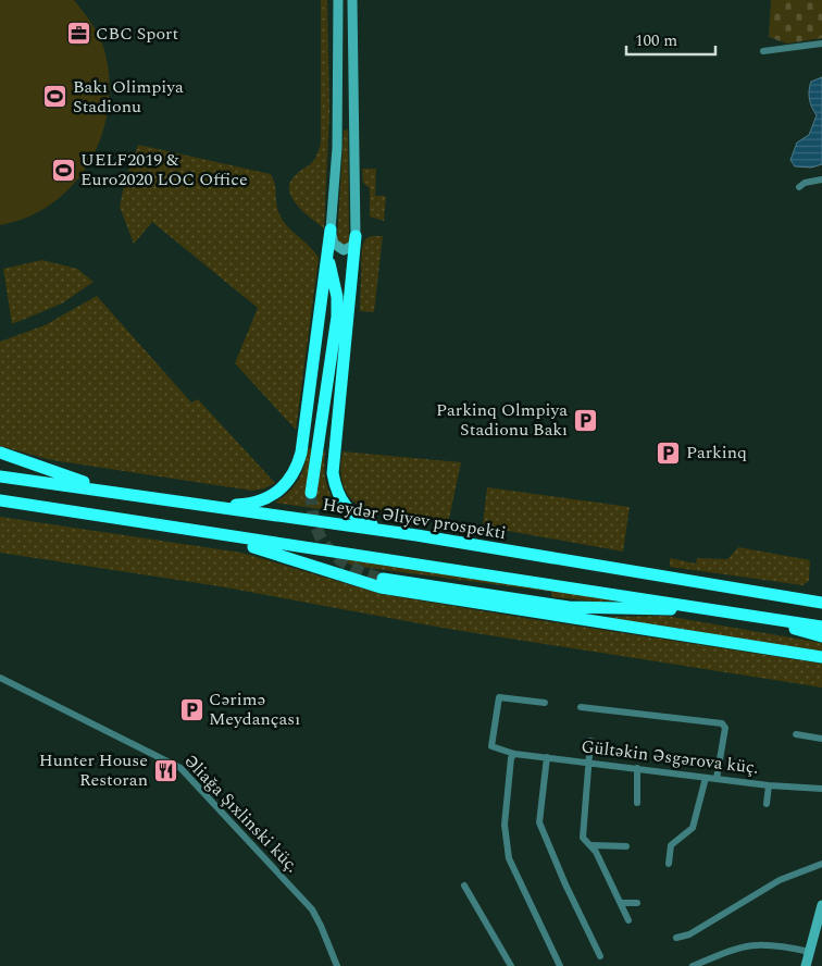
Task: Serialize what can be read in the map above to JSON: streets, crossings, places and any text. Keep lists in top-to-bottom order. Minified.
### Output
{"streets":{"highway":["Heydər Əliyev prospekti"],"street":["Gültəkin Əsgərova küç.","Əliağa Şıxlinski küç."]},"places":{"office":["CBC Sport"],"sports":["Bakı Olimpiya Stadionu","UELF2019 & Euro2020 LOC Office"],"parking":["Parkinq Olmpiya Stadionu Bakı","Parkinq","Cərimə Meydançası"],"restaurant":["Hunter House Restoran"]},"scale_bar":"100 m"}
